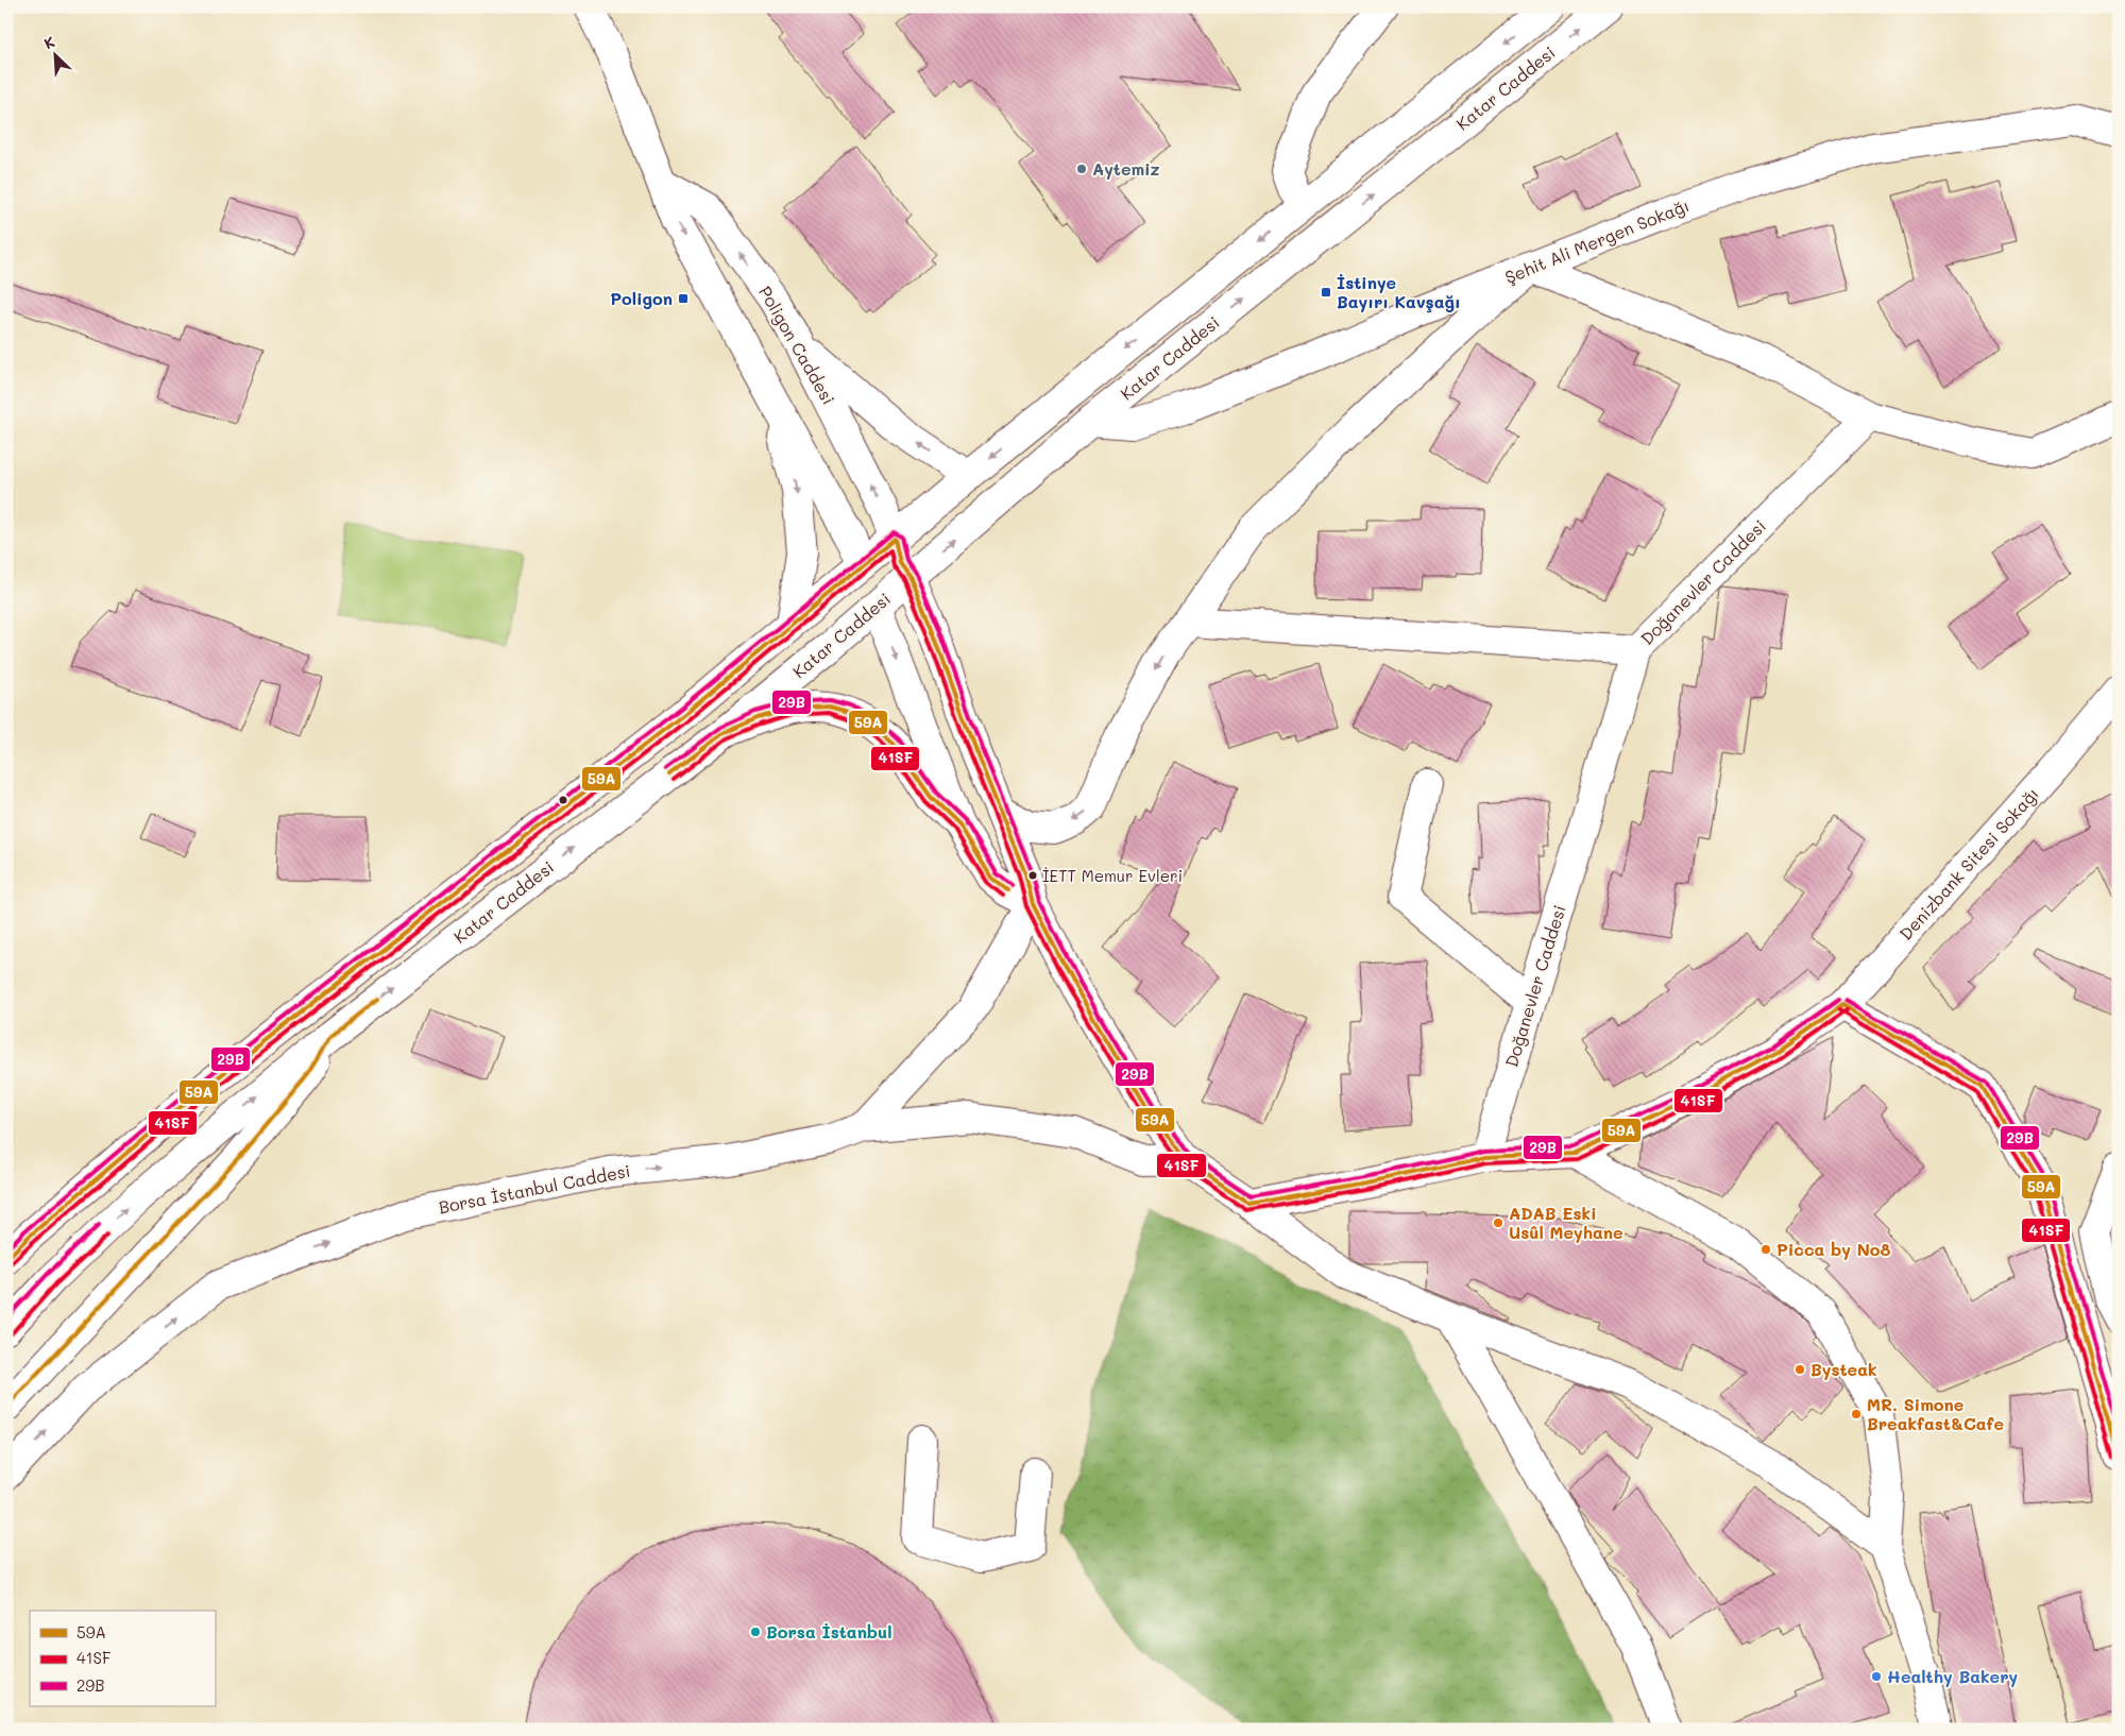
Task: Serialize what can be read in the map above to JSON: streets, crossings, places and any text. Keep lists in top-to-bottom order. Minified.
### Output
{"streets":{"street":["Katar Caddesi","Şehit Ali Mergen Sokağı","Poligon Caddesi","Doğanevler Caddesi","Denizbank Sitesi Sokağı","Borsa İstanbul Caddesi"]},"crossings":[["Katar Caddesi","Şehit Ali Mergen Sokağı"],["Katar Caddesi","Poligon Caddesi"],["Poligon Caddesi","Borsa İstanbul Caddesi"]],"one_way":["Borsa İstanbul Caddesi"],"places":{"other":["Aytemiz","İETT Memur Evleri","ADAB Eski Usûl Meyhane","Picca by No8","Bysteak","MR. Simone Breakfast&Cafe","Borsa İstanbul","Healthy Bakery"],"transit":["İstinye Bayırı Kavşağı","Poligon"]},"lines":["transit line 29B","transit line 59A","transit line 41SF"],"legend":["59A","41SF","29B"],"north":"top left"}
